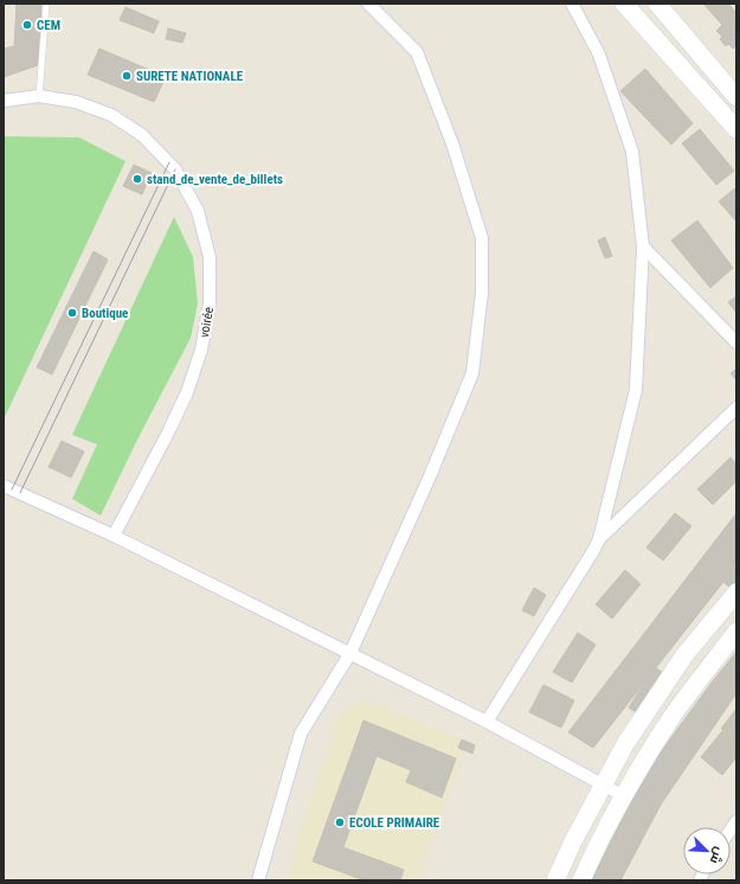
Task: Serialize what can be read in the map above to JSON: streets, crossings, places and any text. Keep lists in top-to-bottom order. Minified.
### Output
{"streets":{"street":["voirée"]},"places":["CEM","SURETE NATIONALE","stand_de_vente_de_billets","Boutique","ECOLE PRIMAIRE"],"north":"bottom right"}
